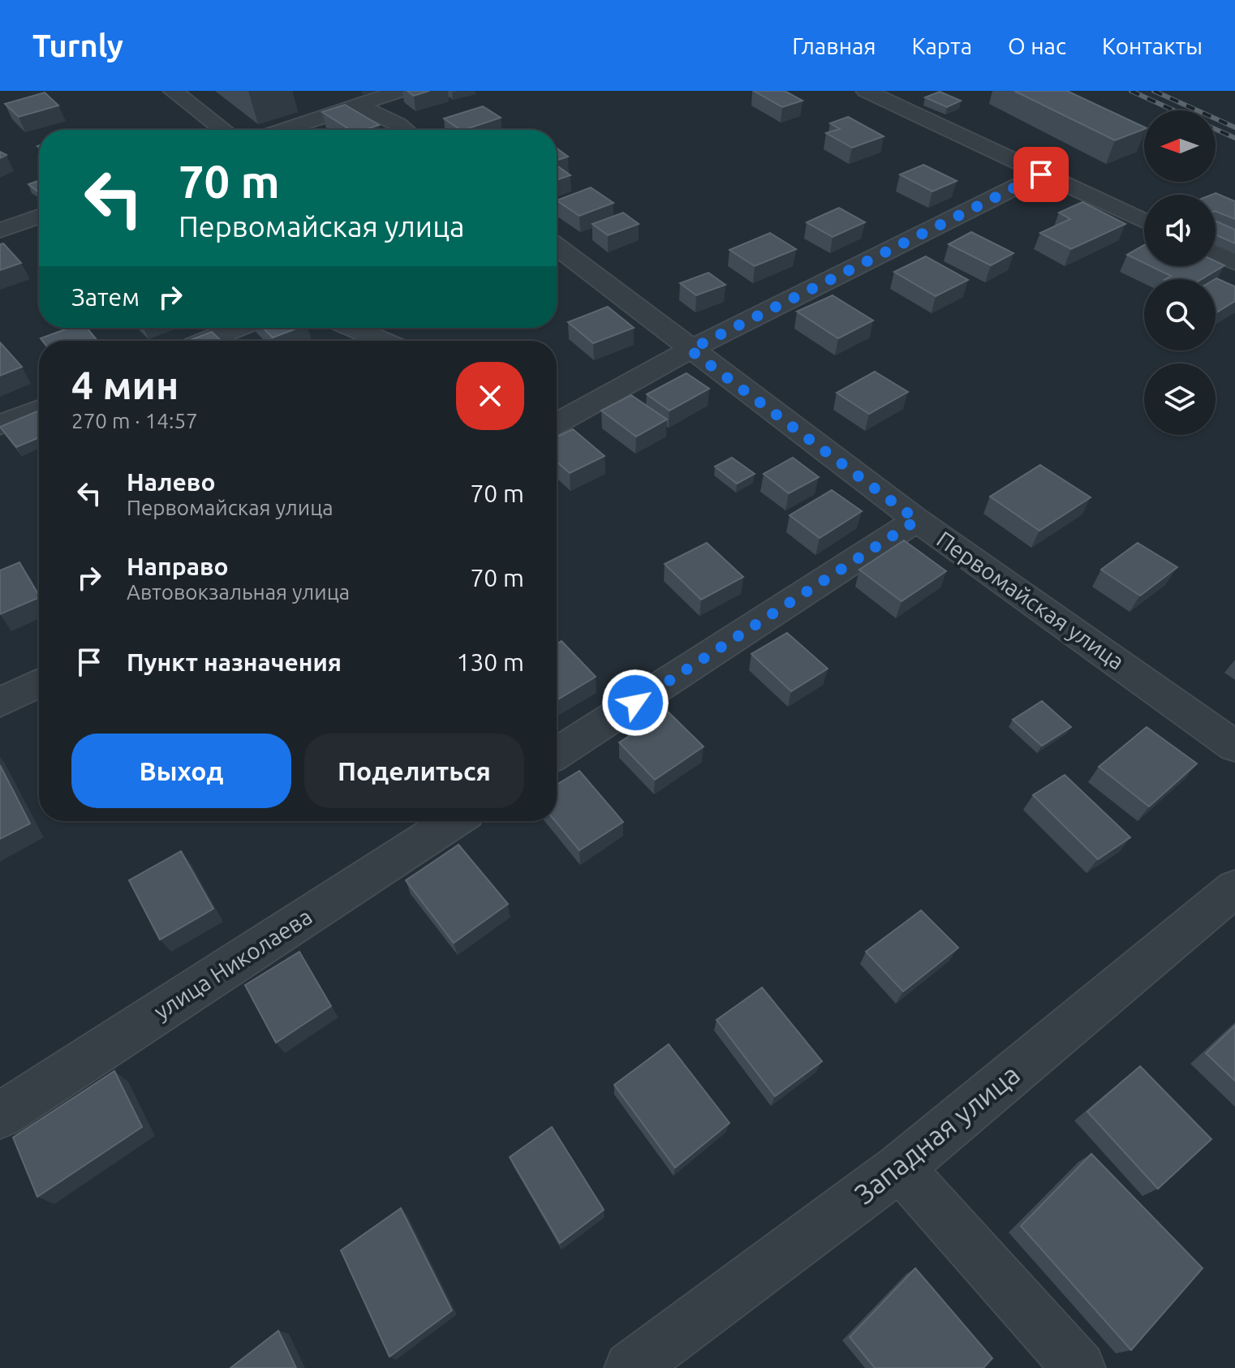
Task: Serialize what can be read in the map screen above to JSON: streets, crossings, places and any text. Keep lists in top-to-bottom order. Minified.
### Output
{"streets":{"street":["Первомайская улица","улица Николаева","Западная улица"]},"north":"left","page":{"header":"Turnly","nav":["Главная","Карта","О нас","Контакты"],"turn":["70 m","Первомайская улица"],"then":"Затем","heading":["4 мин","270 m · 14:57"],"list":[{"name":"Налево","note":"Первомайская улица","value":"70 m"},{"name":"Направо","note":"Автовокзальная улица","value":"70 m"},{"name":"Пункт назначения","value":"130 m"}],"buttons":["Выход","Поделиться"]}}
